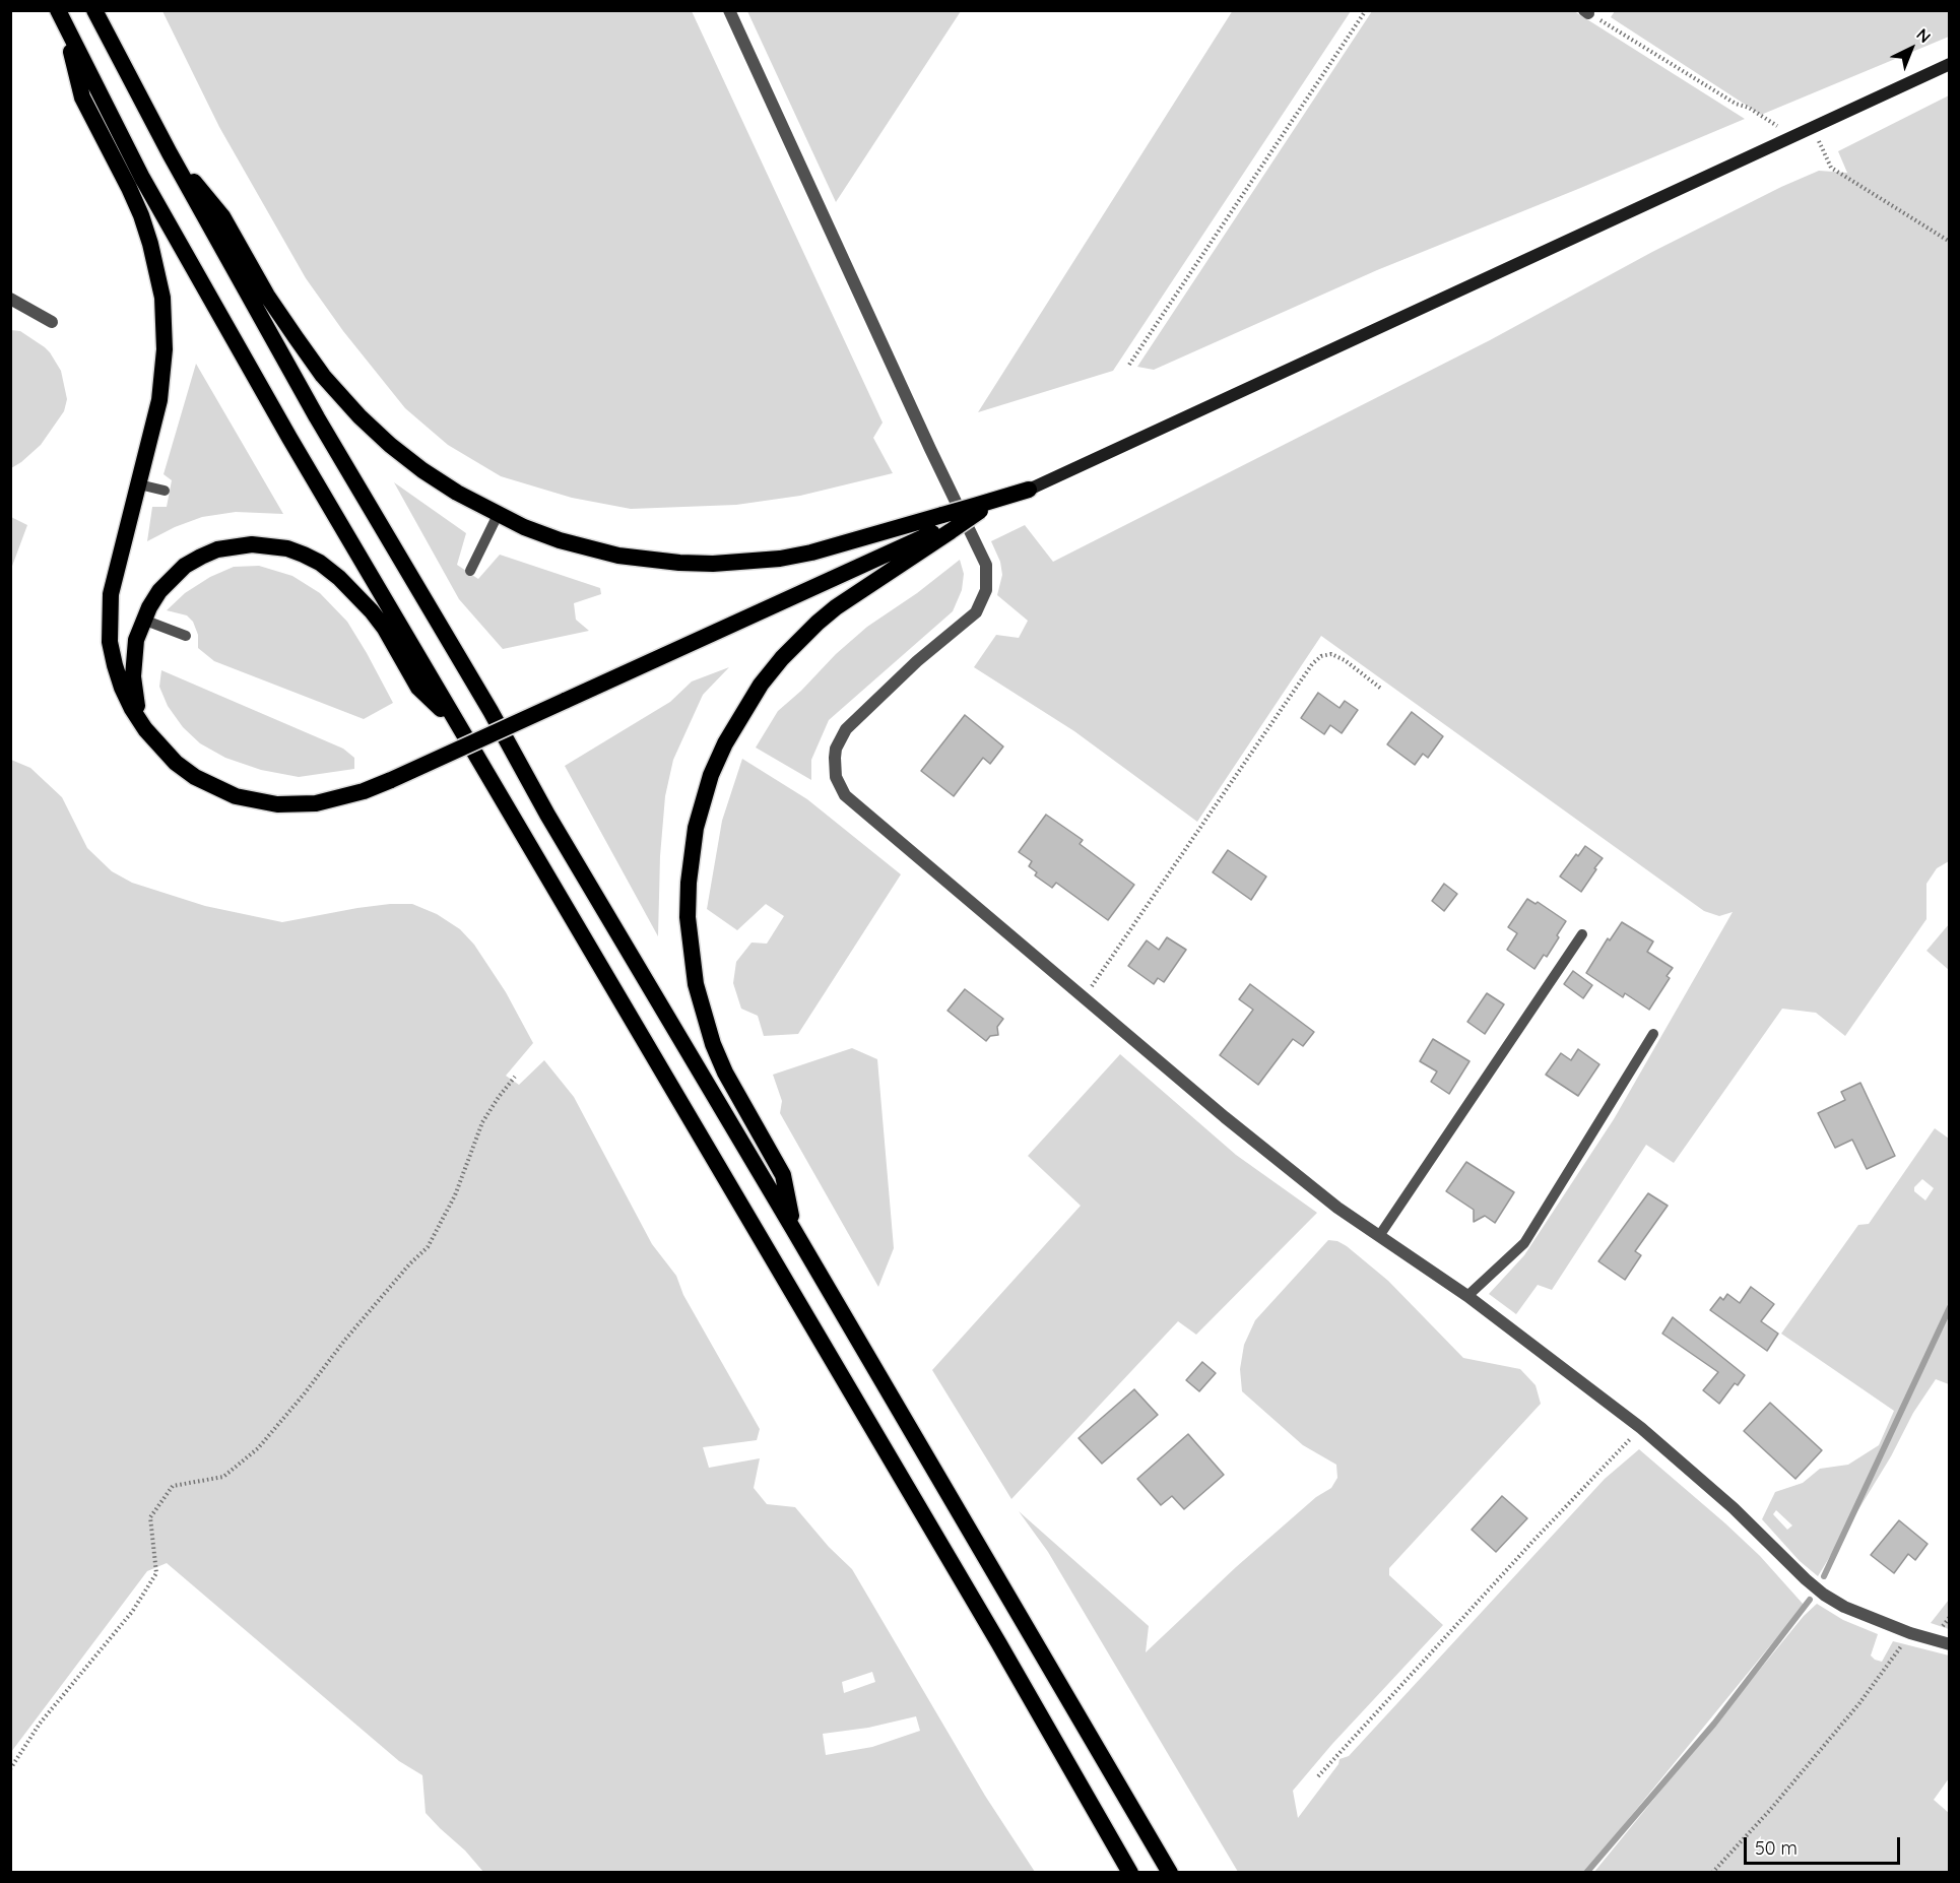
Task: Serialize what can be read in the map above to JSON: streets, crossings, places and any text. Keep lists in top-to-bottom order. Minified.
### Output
{"scale_bar":"50 m","north":"top right"}
